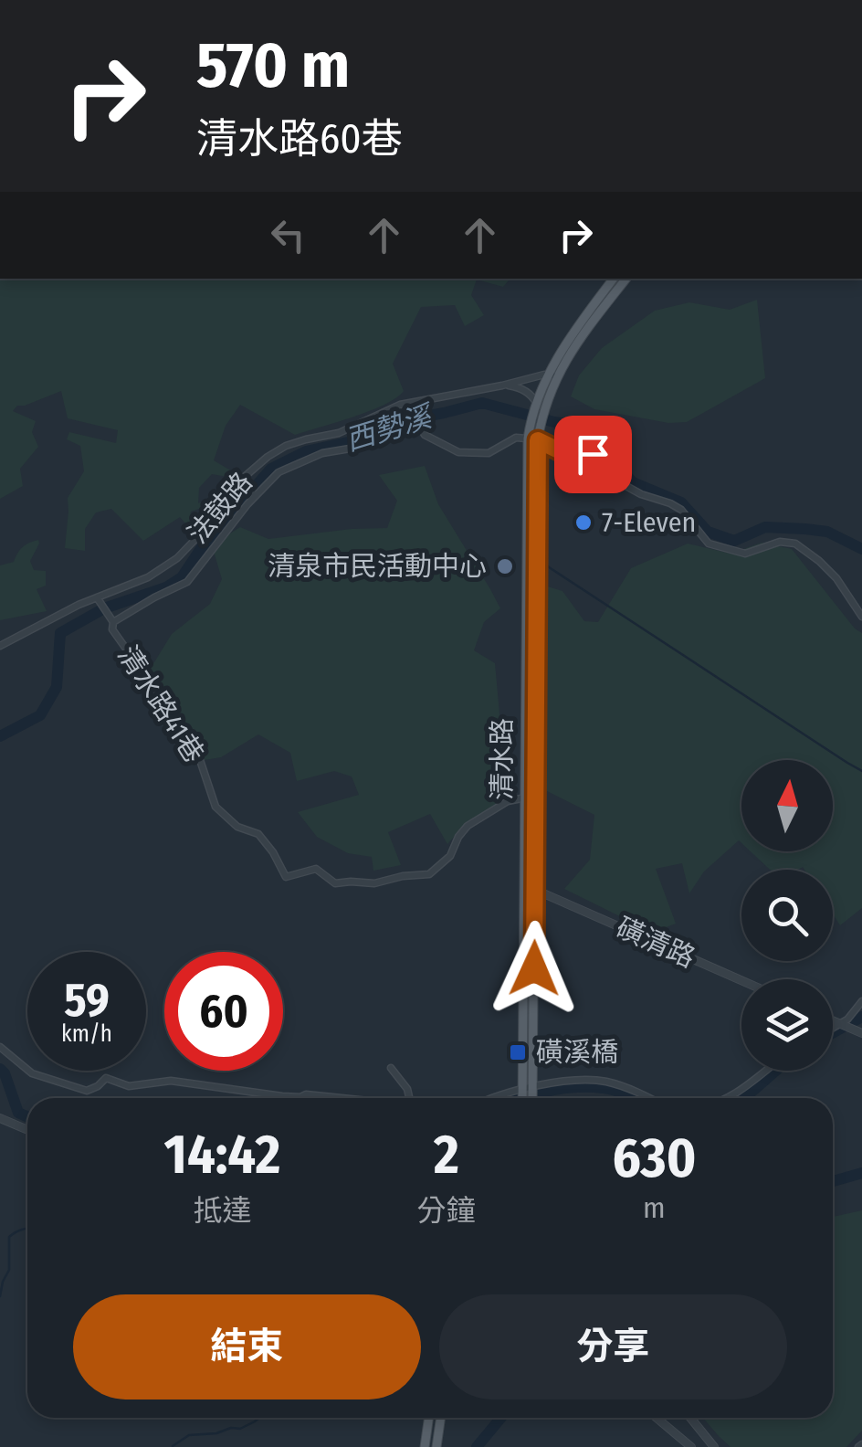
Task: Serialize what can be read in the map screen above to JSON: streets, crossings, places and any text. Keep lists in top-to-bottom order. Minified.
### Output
{"streets":{"main road":["清水路"],"street":["法鼓路","清水路41巷","磺清路"]},"crossings":[["法鼓路","清水路41巷"],["清水路41巷","清水路"],["清水路","磺清路"]],"water":["西勢溪"],"places":{"other":["7-Eleven","清泉市民活動中心"],"transit":["磺溪橋"]},"north":"top","page":{"turn":["570 m","清水路60巷"],"speed":"59 km/h","limit":"60","eta":["14:42","抵達","2","分鐘","630","m"],"buttons":["結束","分享"]}}
